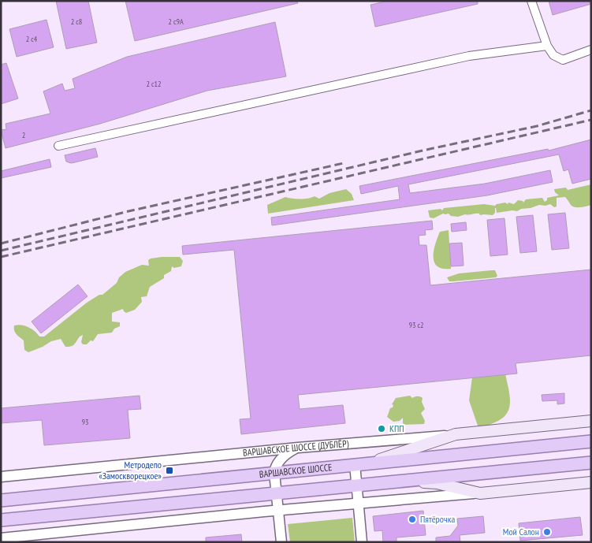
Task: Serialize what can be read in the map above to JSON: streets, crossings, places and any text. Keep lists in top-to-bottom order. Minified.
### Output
{"streets":{"main road":["ВАРШАВСКОЕ ШОССЕ (ДУБЛЁР)","ВАРШАВСКОЕ ШОССЕ"]},"places":{"other":["КПП","Пятёрочка","Мой Салон"],"transit":["Метродепо «Замоскворецкое»"]},"house_numbers":["2 с8","2 с9А","2 с4","2 с12","2","93 с2","93"]}
